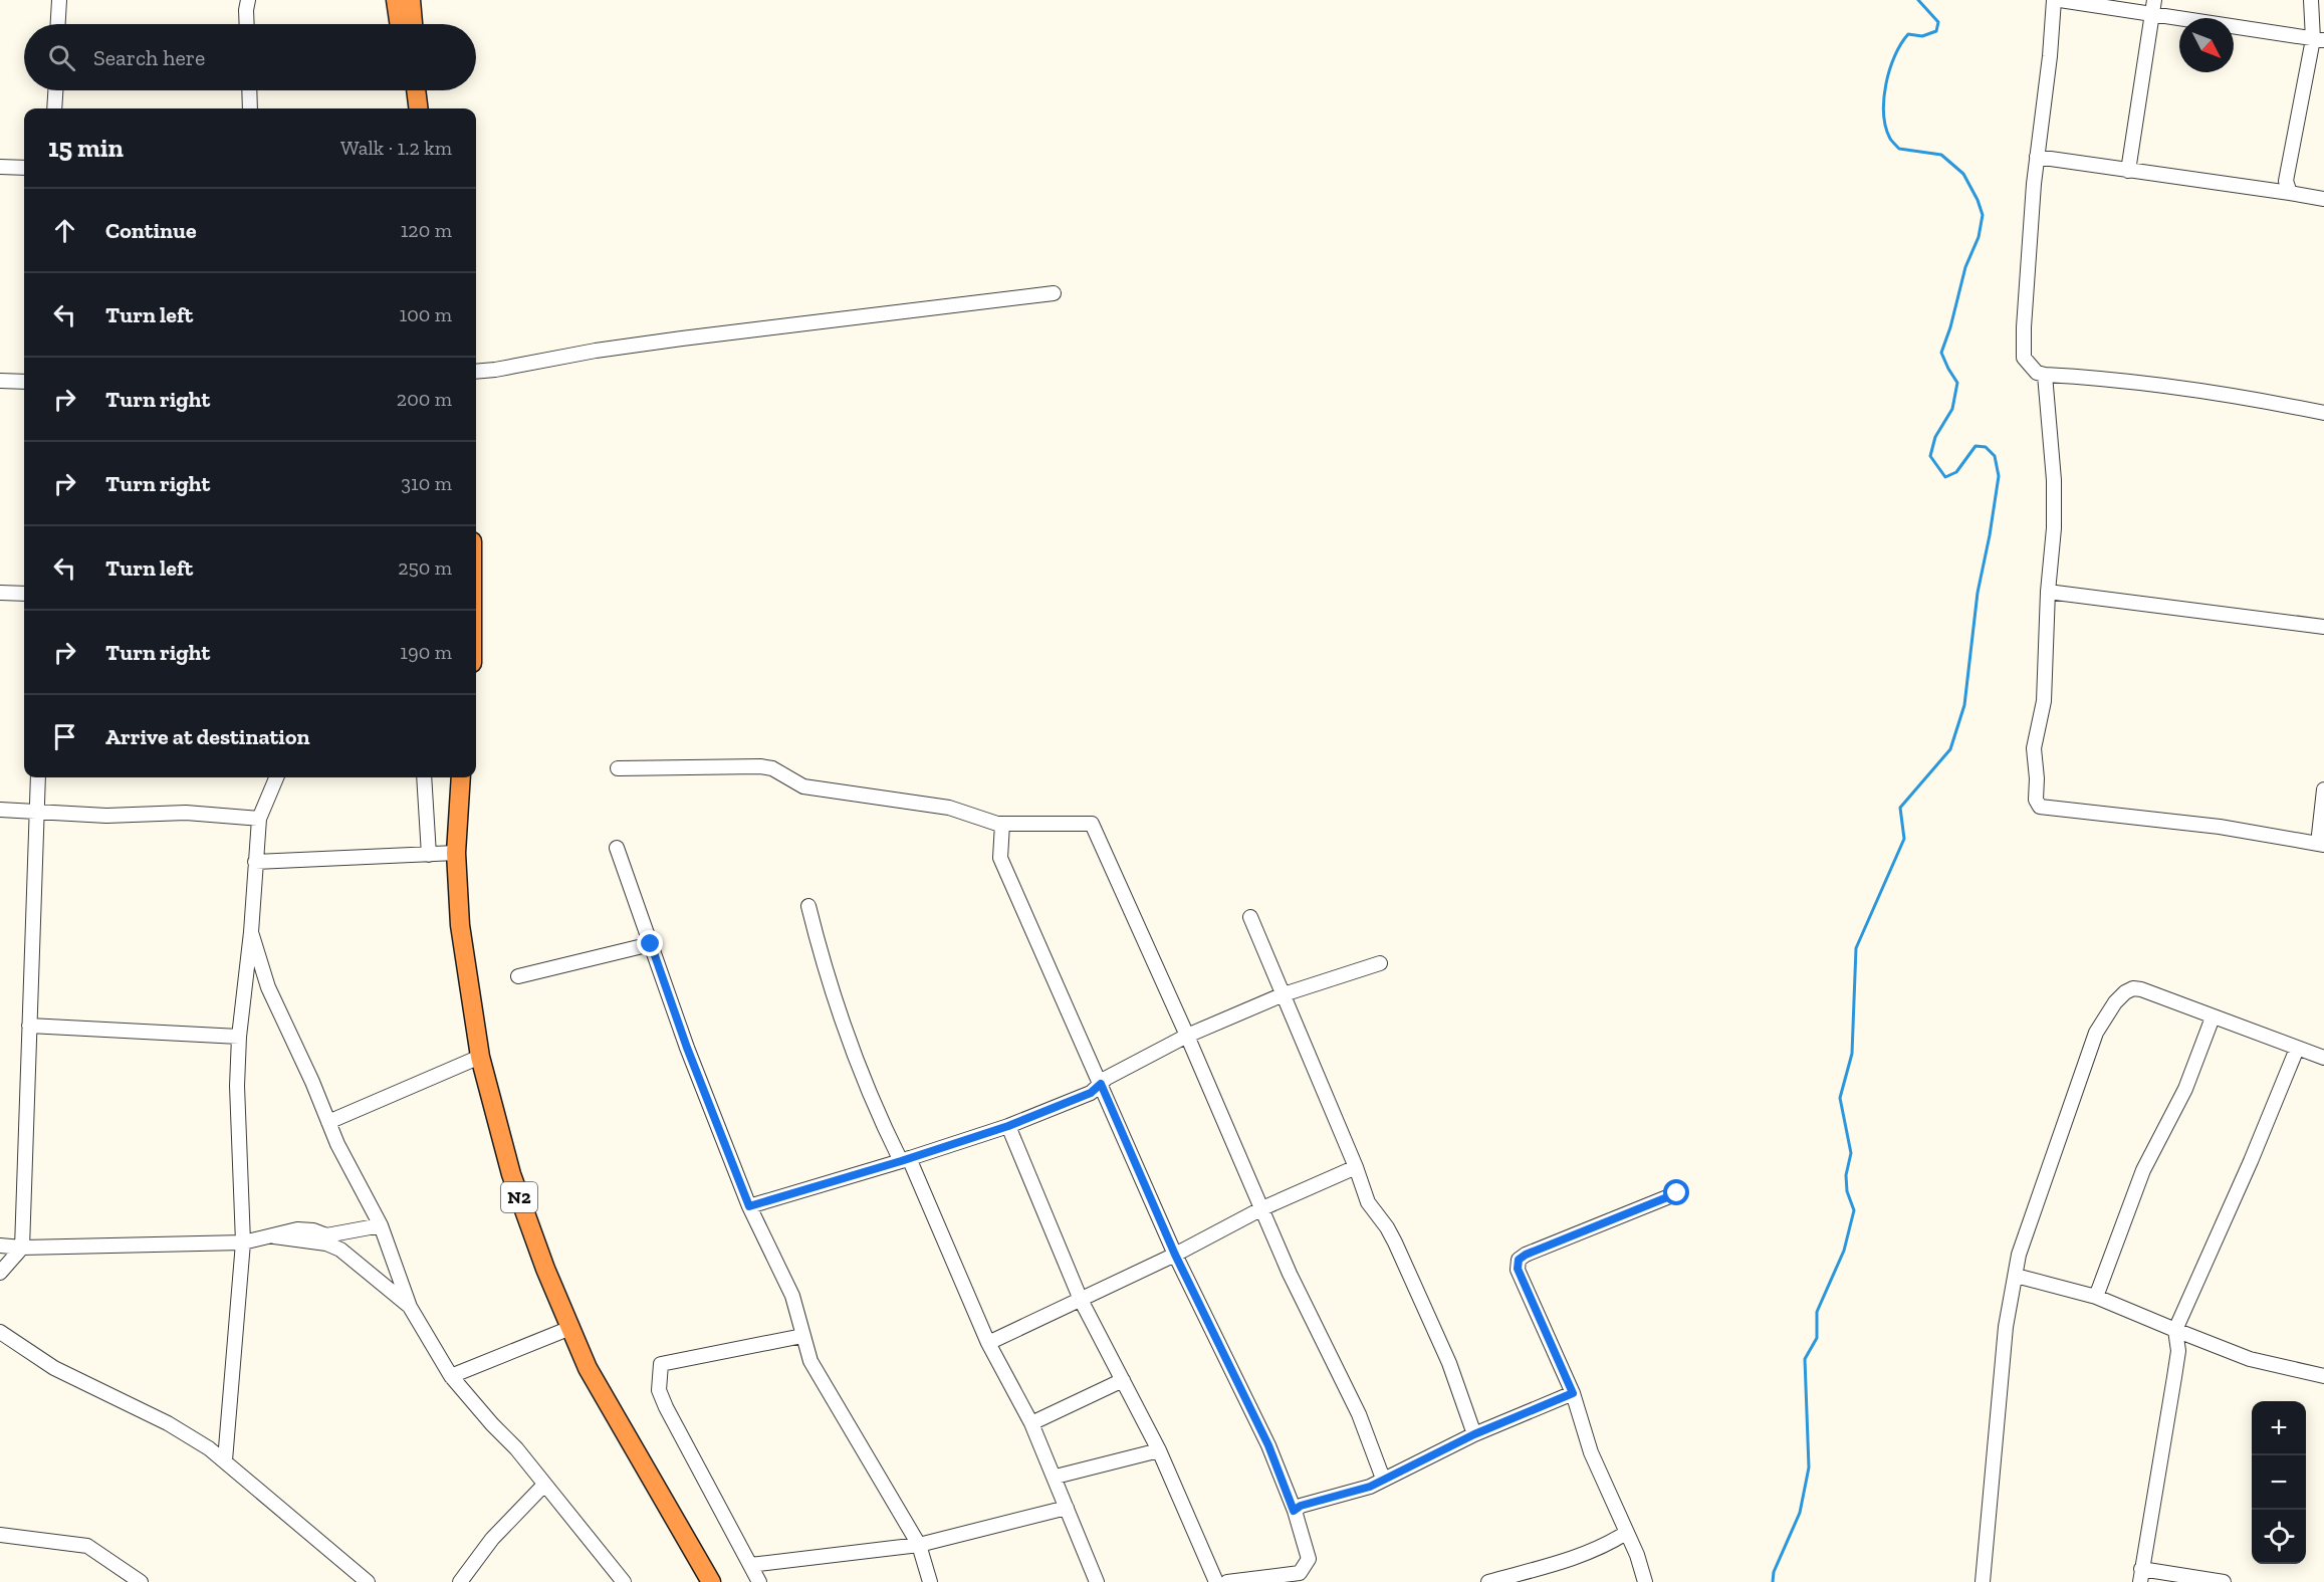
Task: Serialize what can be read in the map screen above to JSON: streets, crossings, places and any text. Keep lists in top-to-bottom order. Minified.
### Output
{"streets":{"highway":["N2"]},"north":"bottom right","page":{"search":"Search here","heading":["15 min","Walk · 1.2 km"],"list":[["Continue","120 m"],["Turn left","100 m"],["Turn right","200 m"],["Turn right","310 m"],["Turn left","250 m"],["Turn right","190 m"],"Arrive at destination"],"map_buttons":["+","−"]}}
